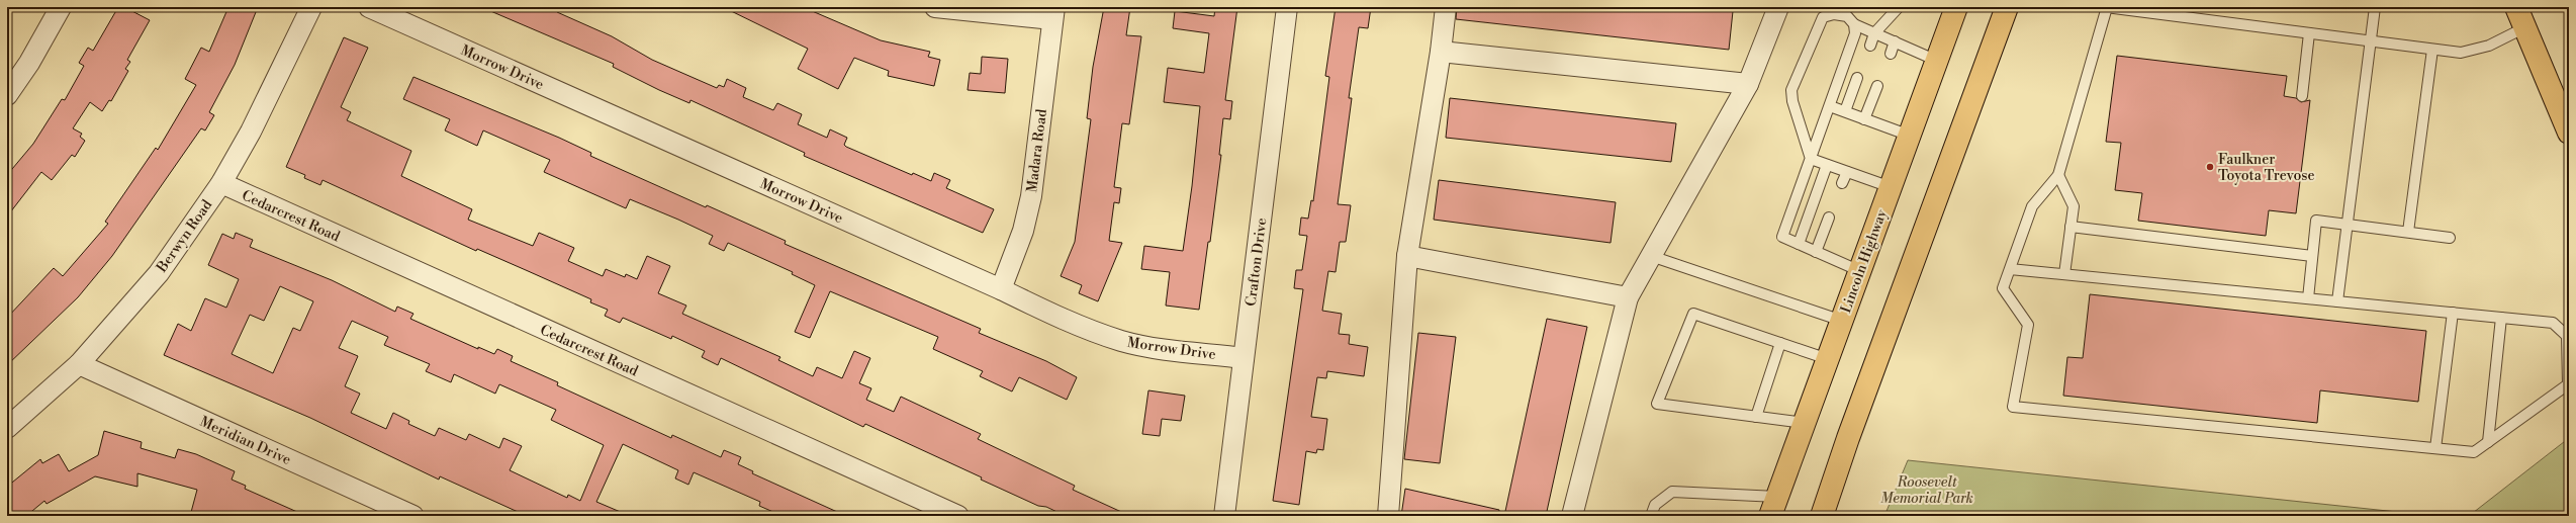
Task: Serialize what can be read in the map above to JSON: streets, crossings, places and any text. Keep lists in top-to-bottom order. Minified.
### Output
{"streets":{"main road":["Lincoln Highway"],"street":["Morrow Drive","Madara Road","Cedarcrest Road","Berwyn Road","Crafton Drive","Meridian Drive"]},"crossings":[["Morrow Drive","Madara Road"],["Morrow Drive","Crafton Drive"],["Cedarcrest Road","Berwyn Road"],["Berwyn Road","Meridian Drive"]],"parks":["Roosevelt Memorial Park"],"places":["Faulkner Toyota Trevose"]}
